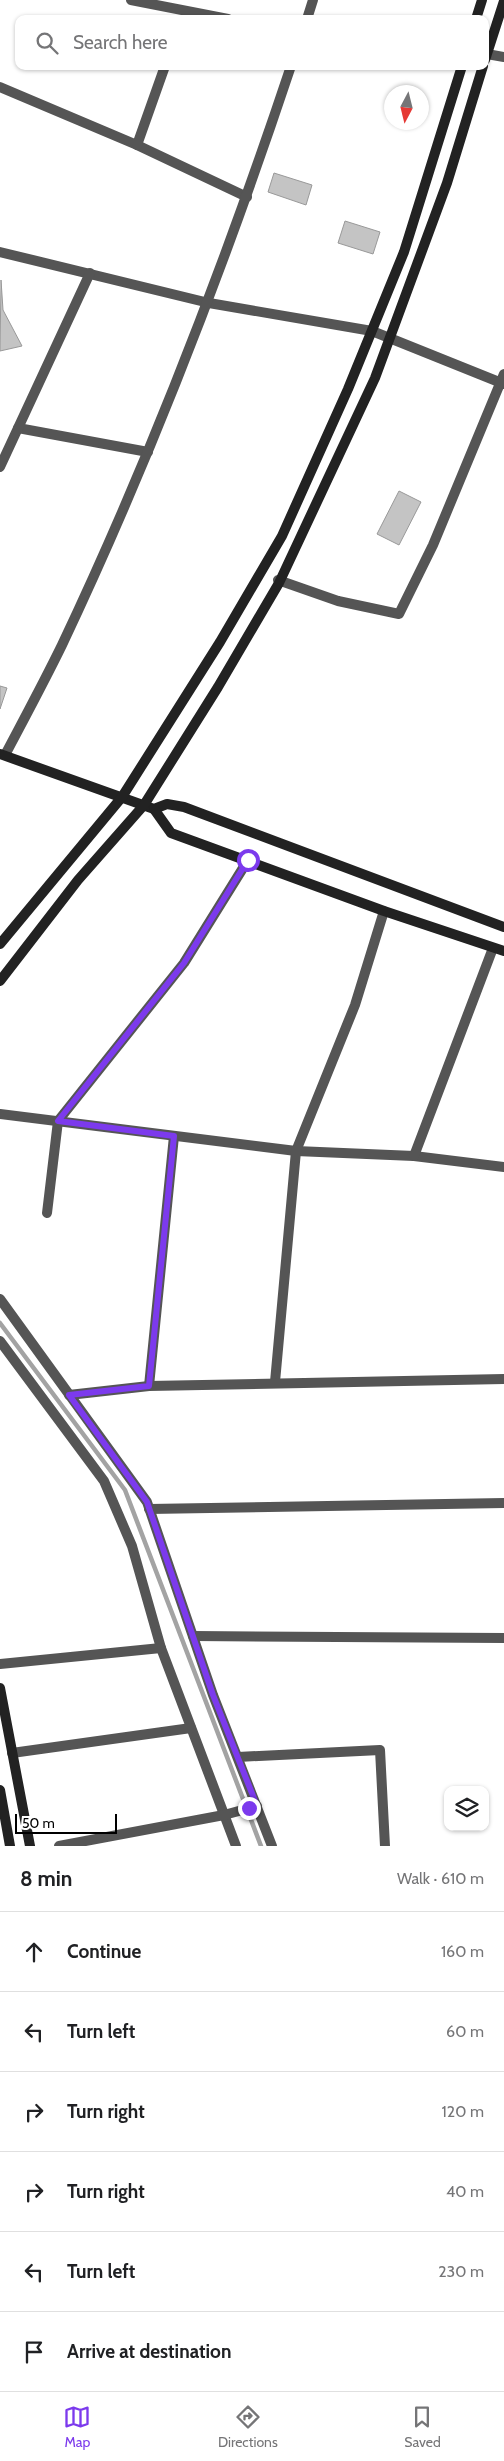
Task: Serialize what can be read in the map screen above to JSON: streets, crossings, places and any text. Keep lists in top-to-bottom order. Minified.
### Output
{"scale_bar":"50 m","north":"bottom","page":{"search":"Search here","scale":"50 m","heading":["8 min","Walk · 610 m"],"list":[["Continue","160 m"],["Turn left","60 m"],["Turn right","120 m"],["Turn right","40 m"],["Turn left","230 m"],"Arrive at destination"],"nav":["Map","Directions","Saved"]}}
